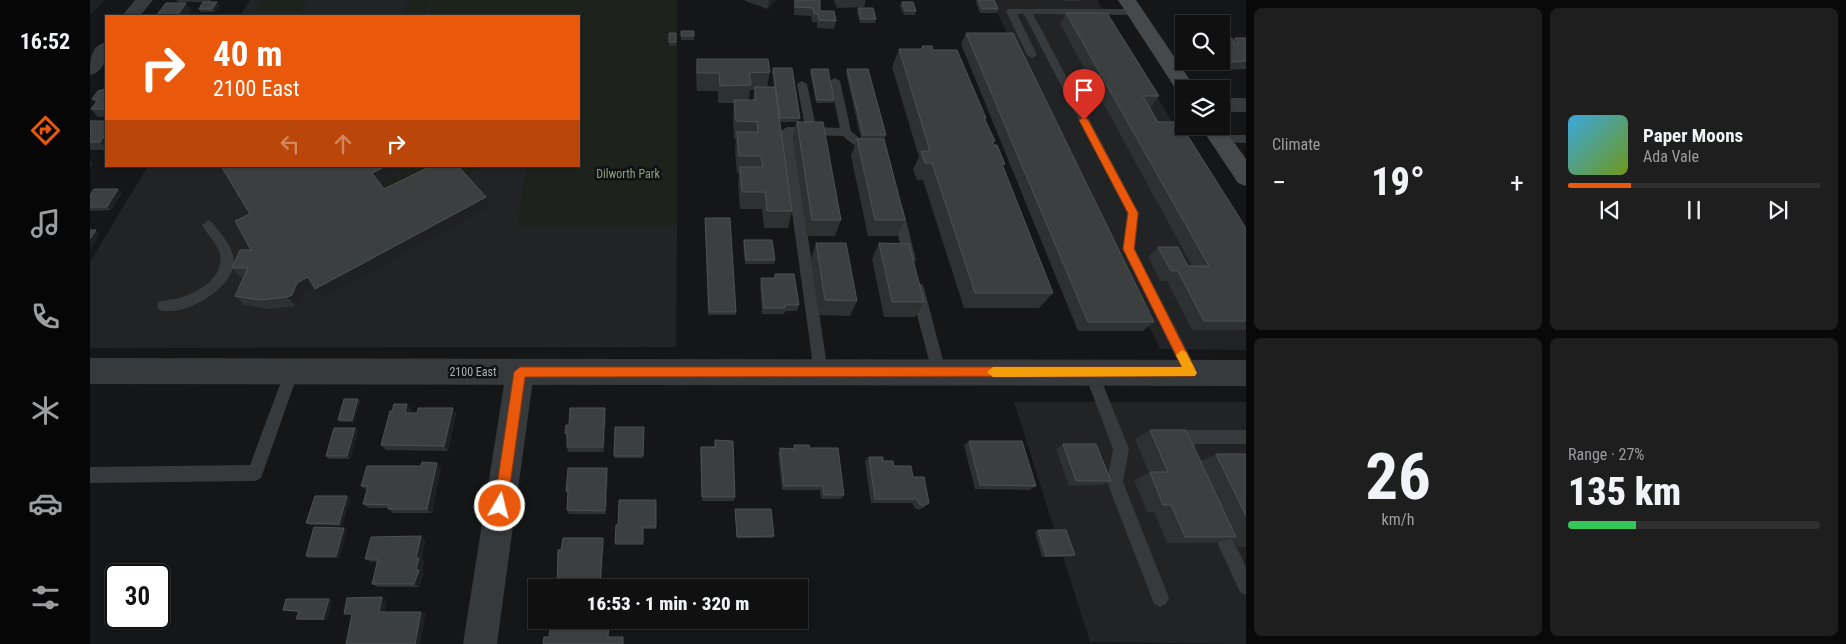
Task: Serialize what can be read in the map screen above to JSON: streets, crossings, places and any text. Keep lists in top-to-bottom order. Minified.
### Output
{"streets":{"street":["2100 East"]},"parks":["Dilworth Park"],"page":{"tabs":"16:52","tile":["Climate",["26","km/h"],["Range · 27%","135 km"]],"turn":["40 m","2100 East"],"song":["Paper Moons","Ada Vale"],"heat":["−","19°","+"],"limit":"30","trip":"16:53 · 1 min · 320 m"}}
